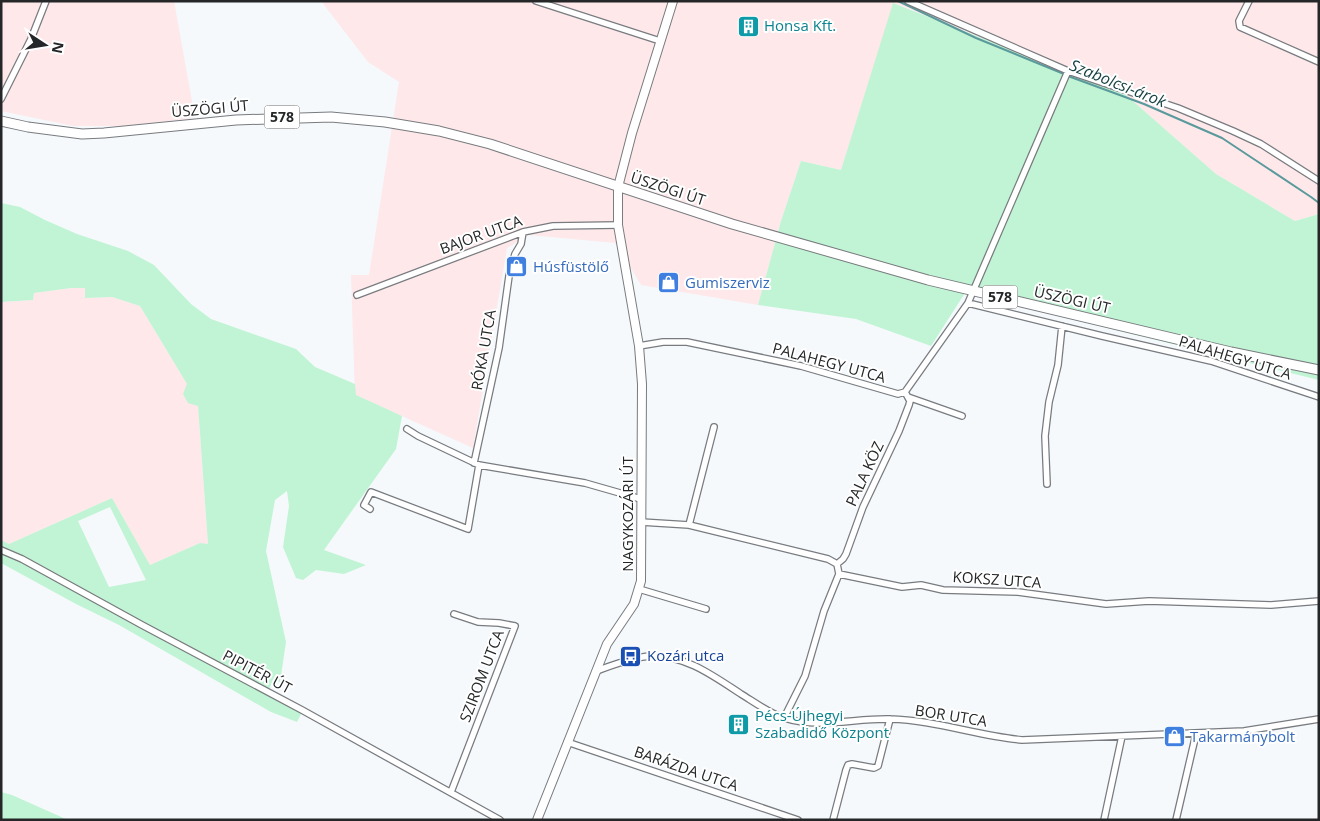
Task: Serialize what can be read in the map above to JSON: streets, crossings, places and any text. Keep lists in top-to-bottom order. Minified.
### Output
{"streets":{"main road":["ÜSZÖGI ÚT","578"],"street":["BAJOR UTCA","RÓKA UTCA","PALAHEGY UTCA","PALA KÖZ","NAGYKOZÁRI ÚT","KOKSZ UTCA","PIPITÉR ÚT","SZIROM UTCA","BOR UTCA","BARÁZDA UTCA"]},"crossings":[["ÜSZÖGI ÚT","NAGYKOZÁRI ÚT"],["BAJOR UTCA","RÓKA UTCA"],["BAJOR UTCA","NAGYKOZÁRI ÚT"],["PALAHEGY UTCA","PALA KÖZ"],["PALAHEGY UTCA","NAGYKOZÁRI ÚT"],["NAGYKOZÁRI ÚT","BOR UTCA"],["NAGYKOZÁRI ÚT","BARÁZDA UTCA"],["PIPITÉR ÚT","SZIROM UTCA"]],"water":["Szabolcsi-árok"],"places":{"building":["Honsa Kft.","Pécs-Újhegyi Szabadidő Központ"],"shop":["Húsfüstölő","Gumiszerviz","Takarmánybolt"],"bus stop":["Kozári utca"]},"north":"right"}
